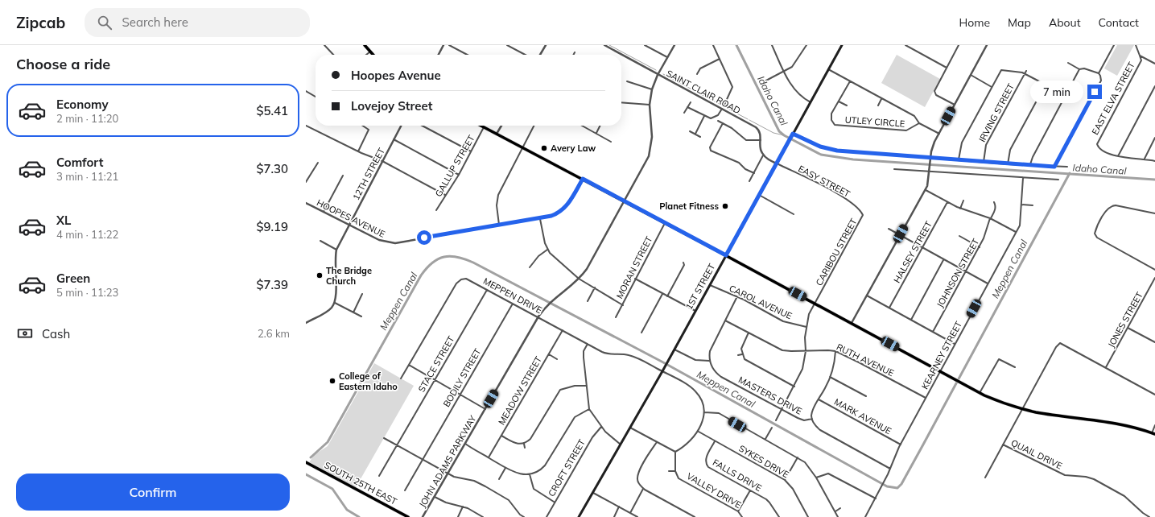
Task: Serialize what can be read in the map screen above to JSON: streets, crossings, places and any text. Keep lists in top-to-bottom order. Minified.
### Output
{"streets":{"main road":["1ST STREET","SOUTH 25TH EAST"],"street":["SAINT CLAIR ROAD","EAST ELVA STREET","IRVING STREET","UTLEY CIRCLE","GALLUP STREET","12TH STREET","EASY STREET","HOOPES AVENUE","CARIBOU STREET","HALSEY STREET","MORAN STREET","JOHNSON STREET","MEPPEN DRIVE","CAROL AVENUE","JONES STREET","KEARNEY STREET","RUTH AVENUE","STACE STREET","BODILY STREET","MEADOW STREET","MASTERS DRIVE","MARK AVENUE","QUAIL DRIVE","JOHN ADAMS PARKWAY","SYKES DRIVE","CROFT STREET","FALLS DRIVE","VALLEY DRIVE"]},"crossings":[["SAINT CLAIR ROAD","JOHN ADAMS PARKWAY"],["12TH STREET","HOOPES AVENUE"],["EASY STREET","CARIBOU STREET"],["EASY STREET","1ST STREET"],["CARIBOU STREET","CAROL AVENUE"],["CARIBOU STREET","RUTH AVENUE"],["CARIBOU STREET","MASTERS DRIVE"],["1ST STREET","MEPPEN DRIVE"],["1ST STREET","CAROL AVENUE"],["MEPPEN DRIVE","STACE STREET"],["MEPPEN DRIVE","BODILY STREET"],["MEPPEN DRIVE","MEADOW STREET"],["MEPPEN DRIVE","JOHN ADAMS PARKWAY"],["KEARNEY STREET","RUTH AVENUE"],["KEARNEY STREET","MASTERS DRIVE"],["KEARNEY STREET","MARK AVENUE"],["SYKES DRIVE","FALLS DRIVE"]],"water":["Idaho Canal","Meppen Canal"],"places":["Avery Law","Planet Fitness","The Bridge Church","College of Eastern Idaho"],"page":{"header":"Zipcab","search":"Search here","nav":["Home","Map","About","Contact"],"heading":"Choose a ride","banner":["Hoopes Avenue","Lovejoy Street"],"bubble":"7 min","list":[{"name":"Economy","note":"2 min · 11:20","value":"$5.41"},{"name":"Comfort","note":"3 min · 11:21","value":"$7.30"},{"name":"XL","note":"4 min · 11:22","value":"$9.19"},{"name":"Green","note":"5 min · 11:23","value":"$7.39"}],"pay":["Cash","2.6 km"],"buttons":"Confirm"}}
